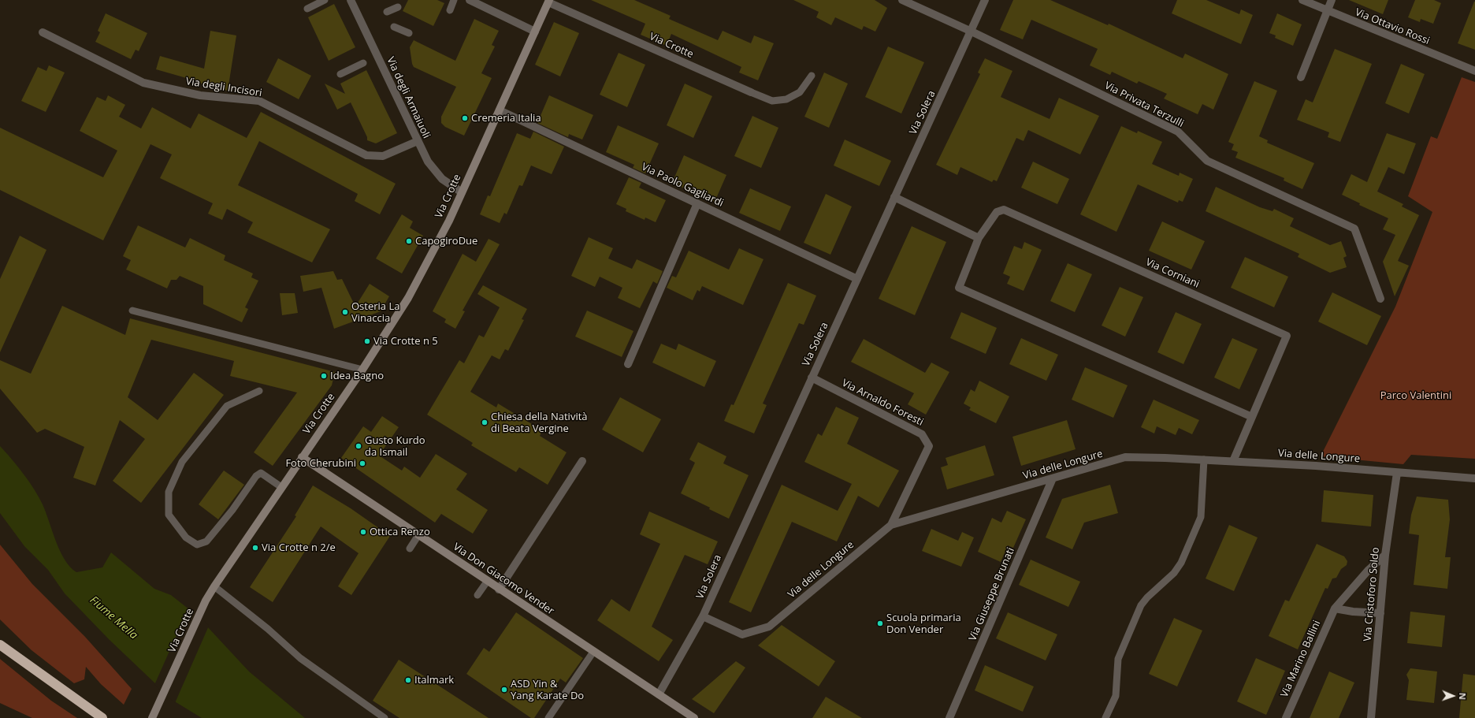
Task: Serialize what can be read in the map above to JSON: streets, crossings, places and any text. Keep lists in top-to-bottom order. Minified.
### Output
{"streets":{"street":["Via Ottavio Rossi","Via Crotte","Via degli Incisori","Via degli Armaiuoli","Via Privata Terzulli","Via Solera","Via Paolo Gagliardi","Via Corniani","Via Arnaldo Foresti","Via delle Longure","Via Don Giacomo Vender","Via Giuseppe Brunati","Via Cristoforo Soldo","Via Marino Ballini"]},"crossings":[["Via Crotte","Via degli Armaiuoli"],["Via Crotte","Via Paolo Gagliardi"],["Via Crotte","Via Don Giacomo Vender"],["Via degli Incisori","Via degli Armaiuoli"],["Via Privata Terzulli","Via Solera"],["Via Solera","Via Paolo Gagliardi"],["Via Solera","Via Arnaldo Foresti"],["Via Solera","Via delle Longure"],["Via Solera","Via Don Giacomo Vender"],["Via Corniani","Via delle Longure"],["Via Arnaldo Foresti","Via delle Longure"],["Via delle Longure","Via Giuseppe Brunati"],["Via delle Longure","Via Cristoforo Soldo"],["Via Cristoforo Soldo","Via Marino Ballini"]],"water":["Fiume Mella"],"parks":["Parco Valentini"],"places":["Cremeria Italia","CapogiroDue","Osteria La Vinaccia","Via Crotte n 5","Idea Bagno","Chiesa della Natività di Beata Vergine","Gusto Kurdo da Ismail","Foto Cherubini","Ottica Renzo","Via Crotte n 2/e","Scuola primaria Don Vender","Italmark","ASD Yin & Yang Karate Do"],"north":"right"}
